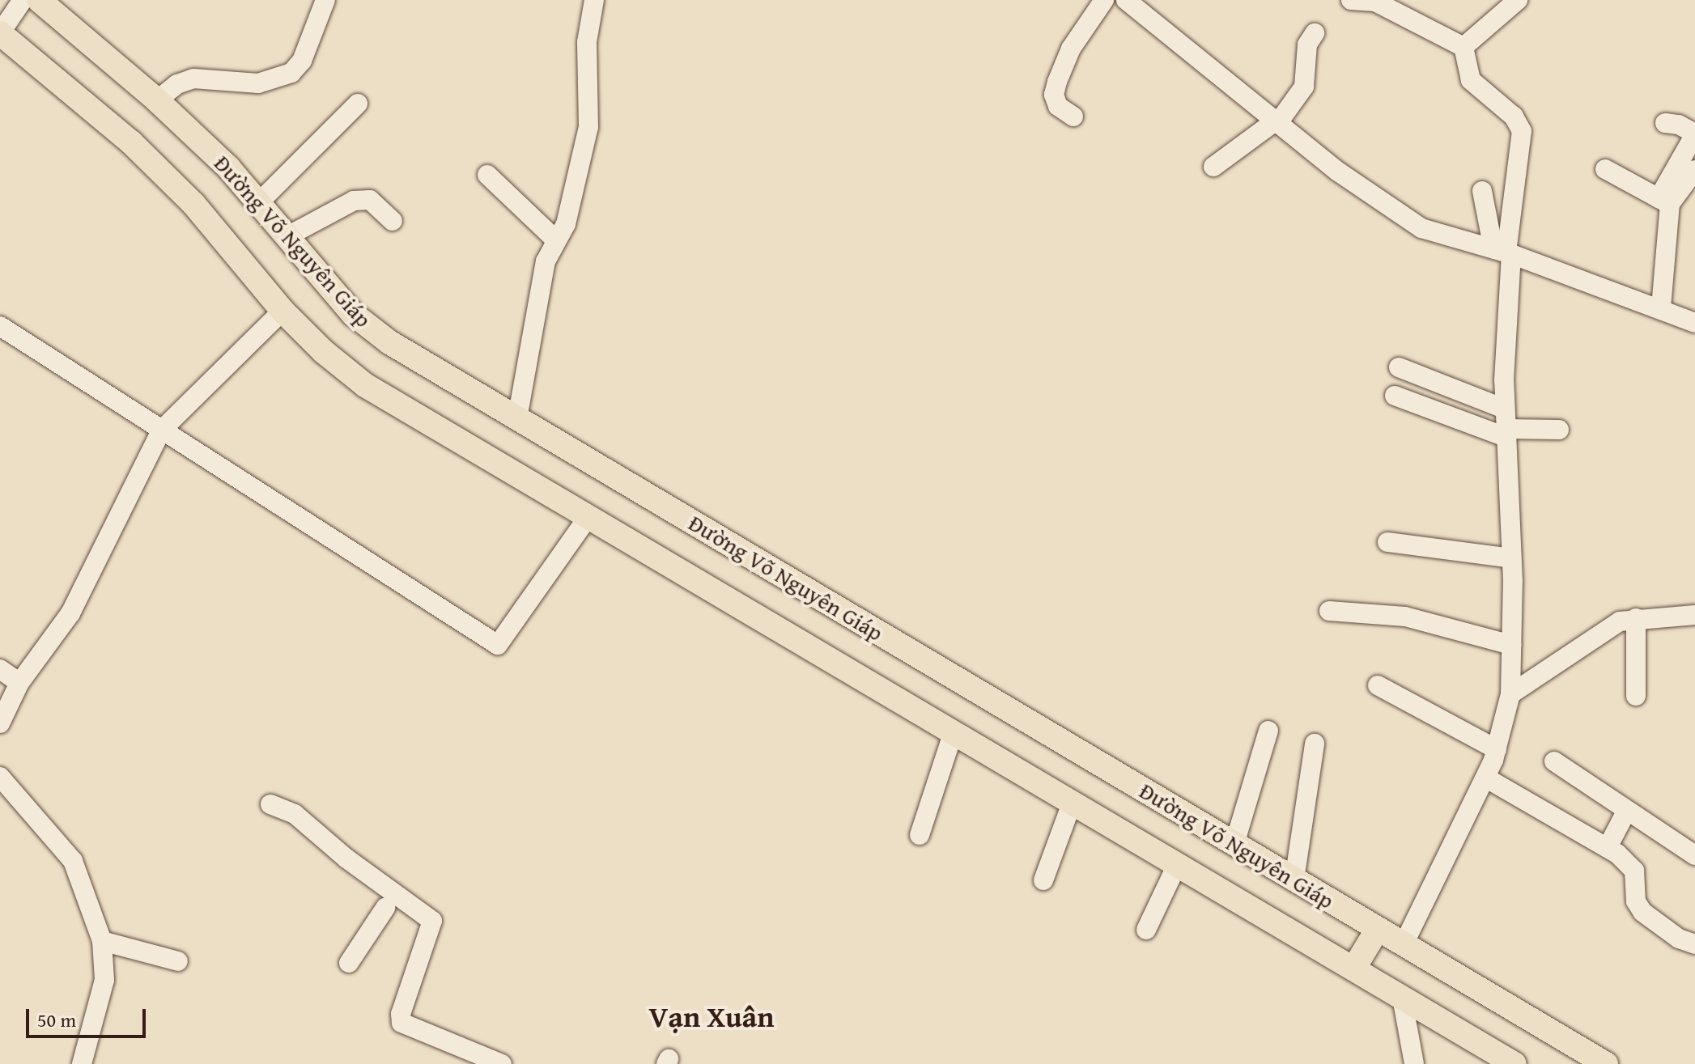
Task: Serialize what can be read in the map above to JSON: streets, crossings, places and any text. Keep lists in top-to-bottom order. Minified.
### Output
{"streets":{"main road":["Đường Võ Nguyên Giáp"]},"districts":["Vạn Xuân"],"scale_bar":"50 m"}
